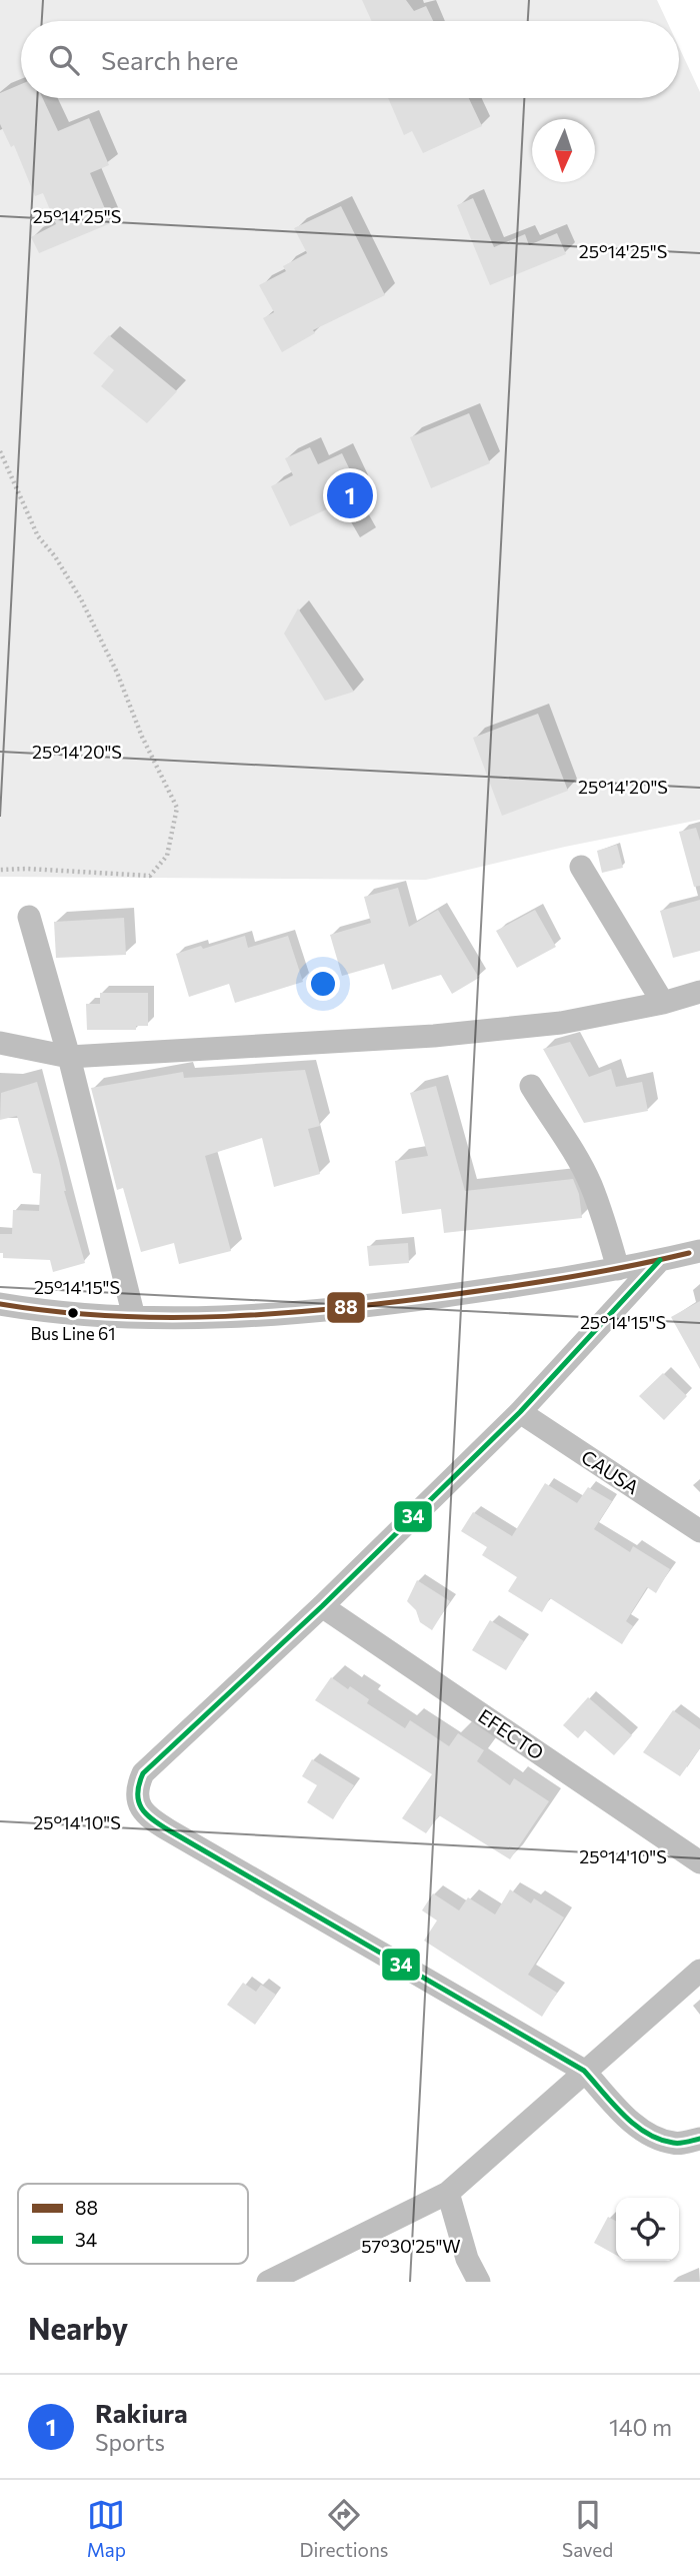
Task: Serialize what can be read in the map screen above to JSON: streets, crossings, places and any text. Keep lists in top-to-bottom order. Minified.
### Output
{"streets":{"street":["CAUSA","EFECTO"]},"places":["Bus Line 61"],"lines":["transit line 88","transit line 34"],"legend":["88","34"],"north":"bottom","page":{"search":"Search here","pins":"1","heading":"Nearby","list":[{"mark":"1","name":"Rakiura","note":"Sports","value":"140 m"}],"nav":["Map","Directions","Saved"]},"coordinates":["25°14'25\"S","25°14'20\"S","25°14'15\"S","25°14'10\"S","57°30'25\"W"]}
